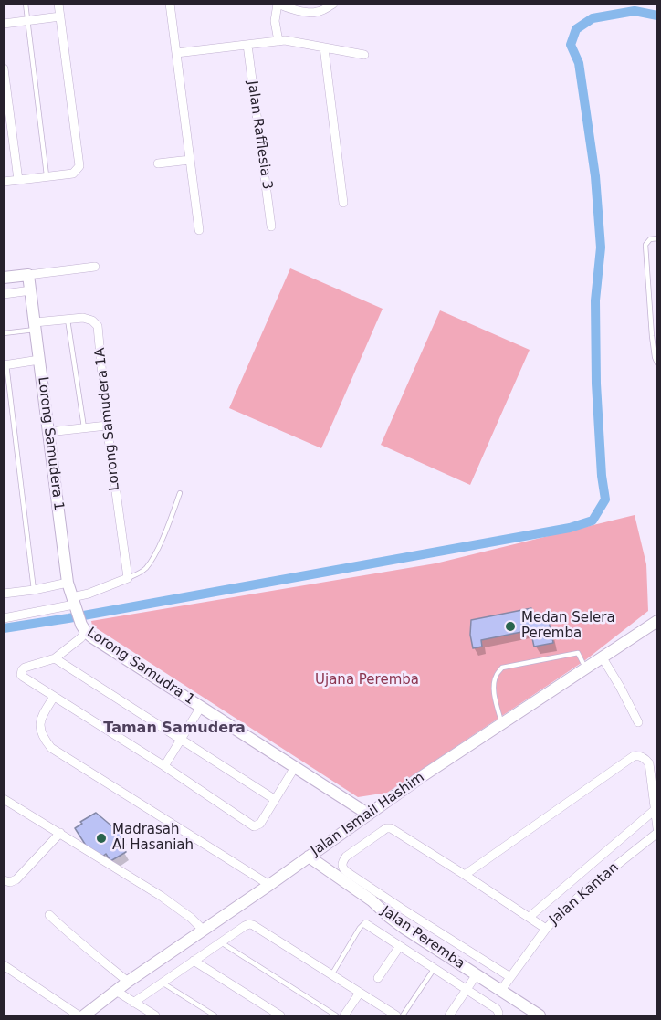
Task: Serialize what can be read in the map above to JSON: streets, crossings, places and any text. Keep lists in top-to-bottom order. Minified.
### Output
{"streets":{"street":["Jalan Rafflesia 3","Lorong Samudera 1A","Lorong Samudera 1","Lorong Samudra 1","Jalan Ismail Hashim","Jalan Kantan","Jalan Peremba"]},"crossings":[["Lorong Samudera 1A","Lorong Samudera 1"],["Lorong Samudera 1","Lorong Samudra 1"],["Lorong Samudra 1","Jalan Ismail Hashim"],["Jalan Ismail Hashim","Jalan Peremba"],["Jalan Kantan","Jalan Peremba"]],"districts":["Taman Samudera"],"parks":["Ujana Peremba"],"places":["Medan Selera Peremba","Madrasah Al Hasaniah"]}
